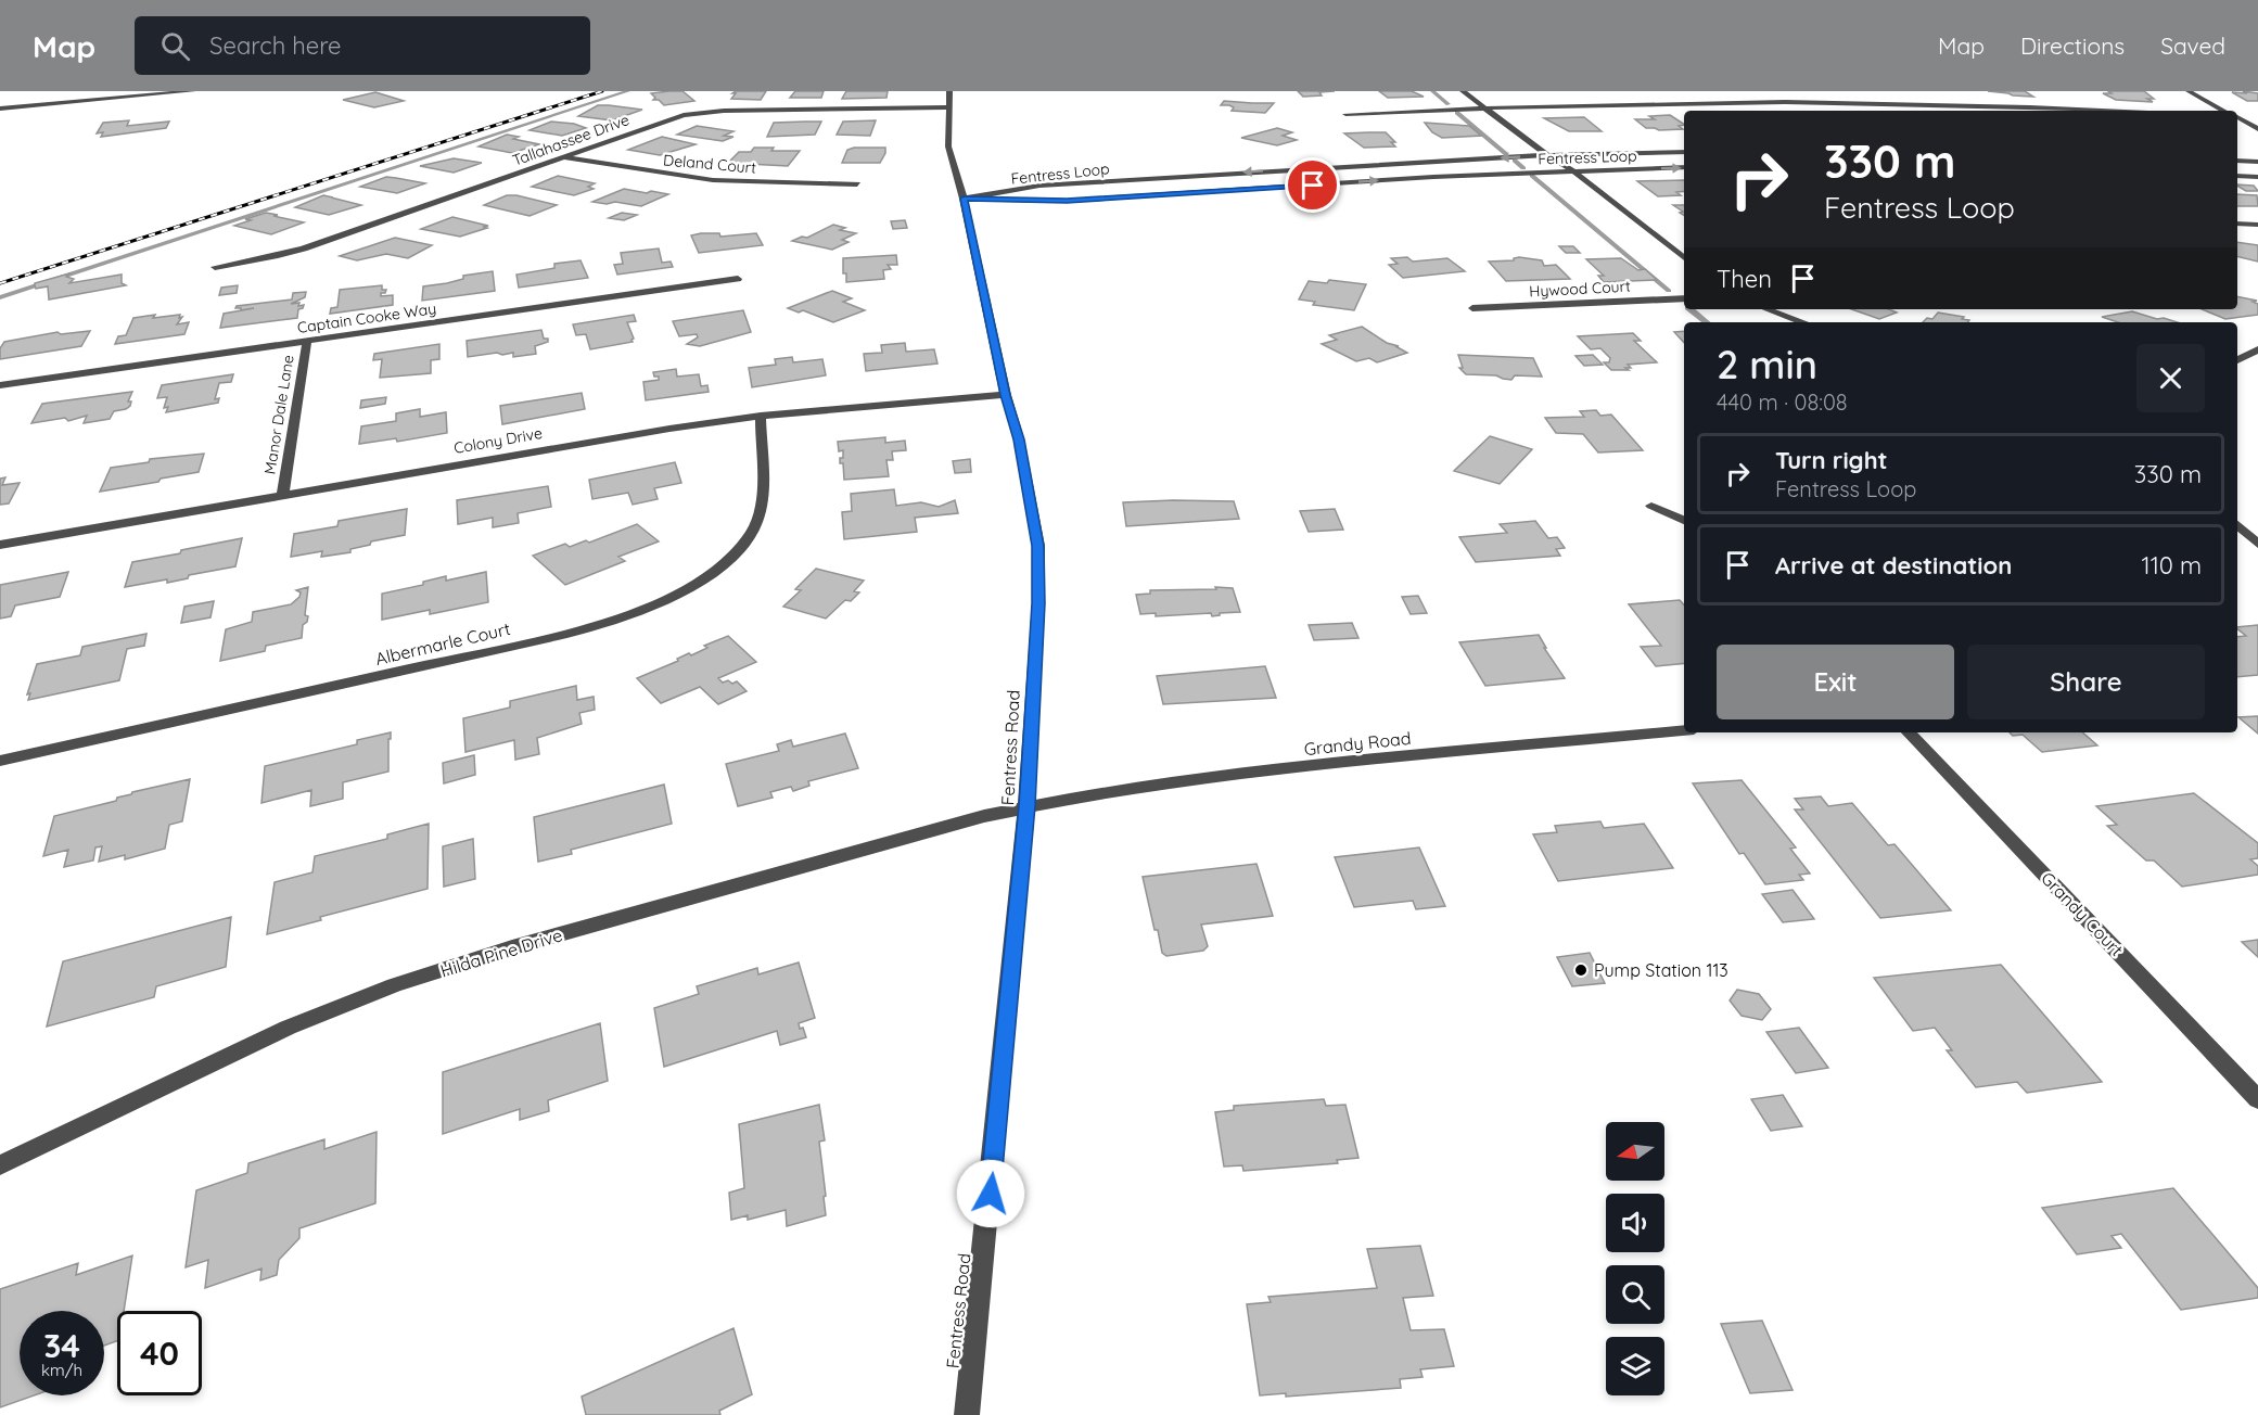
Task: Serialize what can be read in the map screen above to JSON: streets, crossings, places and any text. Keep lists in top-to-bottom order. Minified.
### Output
{"streets":{"street":["Tallahassee Drive","Fentress Loop","Deland Court","Hywood Court","Captain Cooke Way","Manor Dale Lane","Colony Drive","Albermarle Court","Grandy Road","Fentress Road","Grandy Court","Hilda Pine Drive"]},"crossings":[["Tallahassee Drive","Deland Court"],["Tallahassee Drive","Fentress Road"],["Fentress Loop","Fentress Road"],["Captain Cooke Way","Manor Dale Lane"],["Manor Dale Lane","Colony Drive"],["Colony Drive","Albermarle Court"],["Colony Drive","Fentress Road"],["Grandy Road","Fentress Road"],["Grandy Road","Hilda Pine Drive"],["Fentress Road","Hilda Pine Drive"]],"places":["Pump Station 113"],"north":"left","page":{"header":"Map","search":"Search here","nav":["Map","Directions","Saved"],"turn":["330 m","Fentress Loop"],"then":"Then","heading":["2 min","440 m · 08:08"],"list":[{"name":"Turn right","note":"Fentress Loop","value":"330 m"},{"name":"Arrive at destination","value":"110 m"}],"buttons":["Exit","Share"],"speed":"34 km/h","limit":"40"}}
